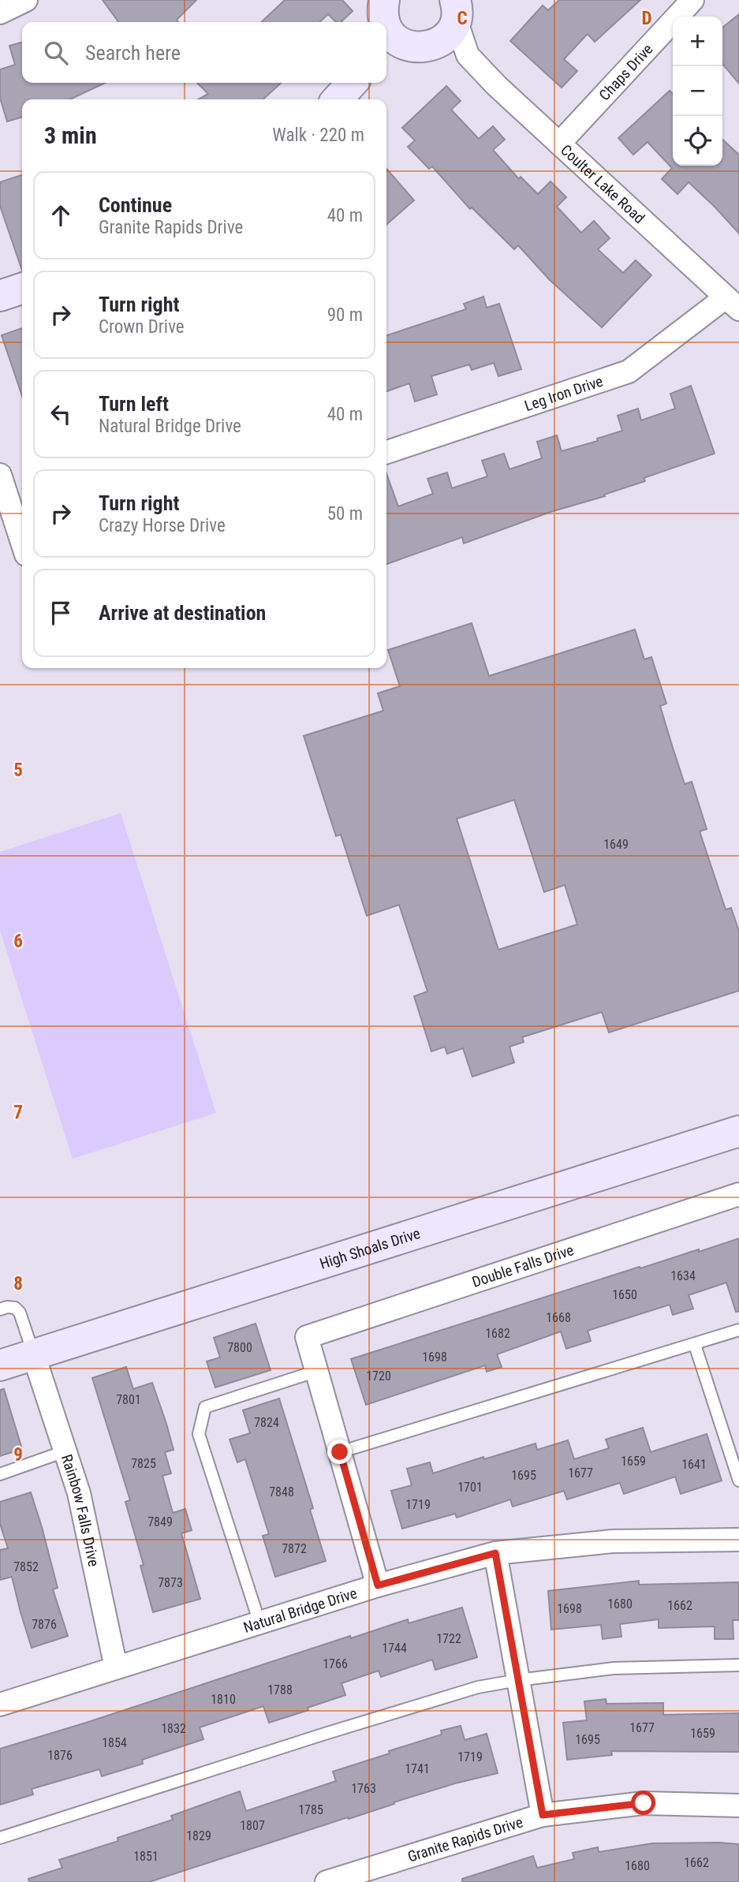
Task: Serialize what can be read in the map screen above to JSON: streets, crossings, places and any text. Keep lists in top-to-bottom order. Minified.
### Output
{"streets":{"street":["Chaps Drive","Coulter Lake Road","Leg Iron Drive","High Shoals Drive","Double Falls Drive","Rainbow Falls Drive","Natural Bridge Drive","Granite Rapids Drive"]},"crossings":[["Chaps Drive","Coulter Lake Road"],["Coulter Lake Road","Leg Iron Drive"],["High Shoals Drive","Rainbow Falls Drive"],["Rainbow Falls Drive","Natural Bridge Drive"]],"house_numbers":["1649","1634","1650","1668","1682","7800","1698","1720","7801","7824","1659","7825","1641","1677","1695","1701","7848","1719","7849","7872","7852","7873","1680","1662","1698","7876","1722","1744","1766","1788","1810","1677","1832","1659","1695","1854","1876","1719","1741","1763","1785","1807","1829","1851","1662","1680"],"page":{"map_buttons":["+","−"],"search":"Search here","heading":["3 min","Walk · 220 m"],"list":[["Continue","Granite Rapids Drive","40 m"],["Turn right","Crown Drive","90 m"],["Turn left","Natural Bridge Drive","40 m"],["Turn right","Crazy Horse Drive","50 m"],"Arrive at destination"]},"grid":{"columns":["C","D"],"rows":["5","6","7","8","9"]}}
